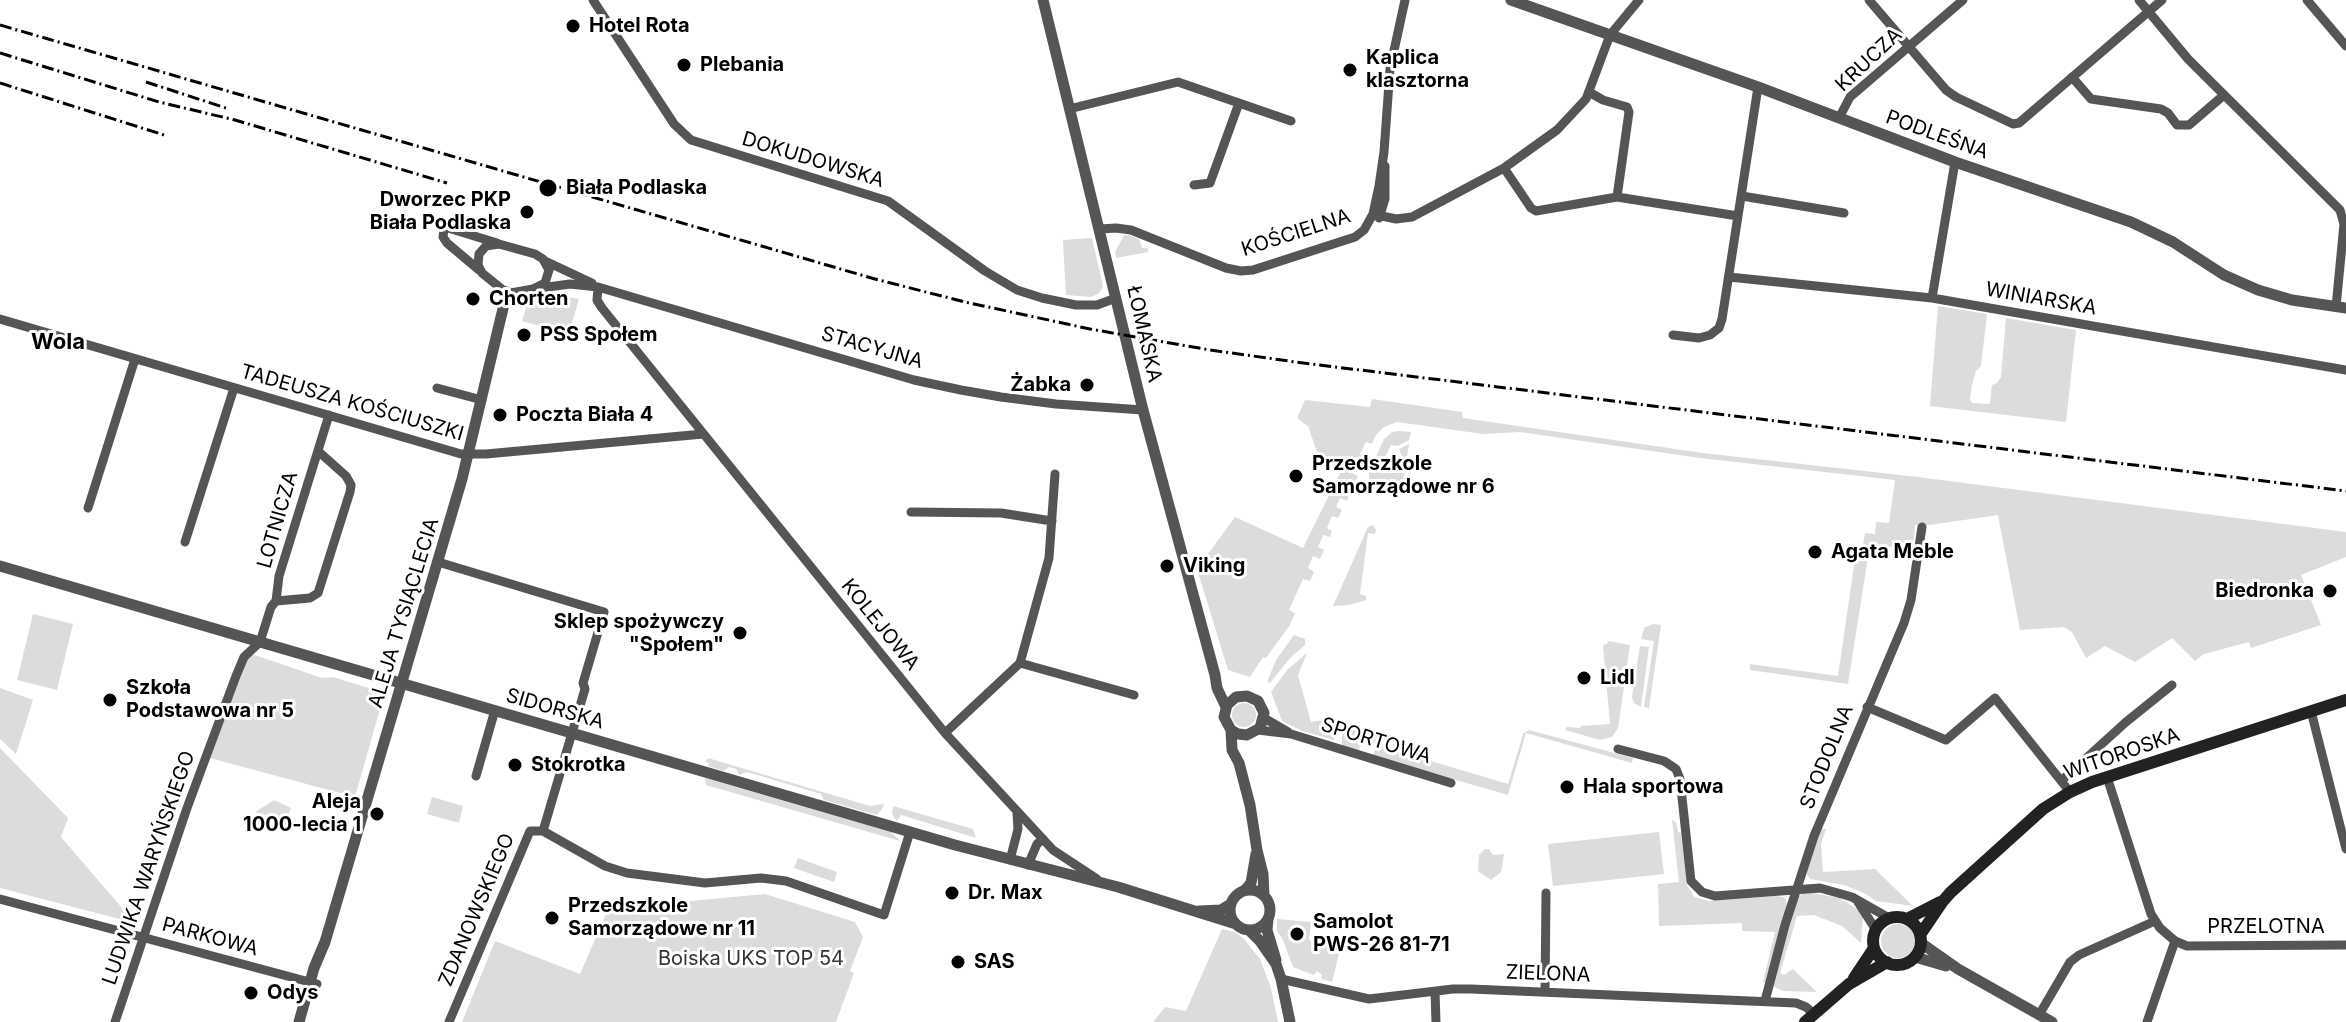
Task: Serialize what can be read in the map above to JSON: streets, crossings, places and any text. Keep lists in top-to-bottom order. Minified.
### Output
{"streets":{"main road":["WITOROSKA"],"street":["KRUCZA","PODLEŚNA","DOKUDOWSKA","KOŚCIELNA","WINIARSKA","ŁOMASKA","STACYJNA","TADEUSZA KOŚCIUSZKI","LOTNICZA","ALEJA TYSIĄCLECIA","KOLEJOWA","SIDORSKA","SPORTOWA","STODOLNA","LUDWIKA WARYŃSKIEGO","ZDANOWSKIEGO","PRZELOTNA","PARKOWA","ZIELONA"]},"crossings":[["KRUCZA","PODLEŚNA"],["PODLEŚNA","KOŚCIELNA"],["DOKUDOWSKA","ŁOMASKA"],["KOŚCIELNA","ŁOMASKA"],["ŁOMASKA","STACYJNA"],["ŁOMASKA","SPORTOWA"],["STACYJNA","ALEJA TYSIĄCLECIA"],["STACYJNA","KOLEJOWA"],["TADEUSZA KOŚCIUSZKI","LOTNICZA"],["TADEUSZA KOŚCIUSZKI","ALEJA TYSIĄCLECIA"],["TADEUSZA KOŚCIUSZKI","KOLEJOWA"],["LOTNICZA","SIDORSKA"],["LOTNICZA","LUDWIKA WARYŃSKIEGO"],["ALEJA TYSIĄCLECIA","SIDORSKA"],["ALEJA TYSIĄCLECIA","ZDANOWSKIEGO"],["ALEJA TYSIĄCLECIA","PARKOWA"],["KOLEJOWA","SIDORSKA"],["SIDORSKA","LUDWIKA WARYŃSKIEGO"],["SIDORSKA","ZDANOWSKIEGO"],["STODOLNA","ZIELONA"],["LUDWIKA WARYŃSKIEGO","PARKOWA"]],"districts":["Wola"],"parks":["Boiska UKS TOP 54"],"places":["Hotel Rota","Plebania","Kaplica klasztorna","Biała Podlaska","Dworzec PKP Biała Podlaska","Chorten","PSS Społem","Żabka","Poczta Biała 4","Przedszkole Samorządowe nr 6","Agata Meble","Viking","Biedronka","Sklep spożywczy \"Społem\"","Lidl","Szkoła Podstawowa nr 5","Stokrotka","Hala sportowa","Aleja 1000-lecia 1","Dr. Max","Przedszkole Samorządowe nr 11","Samolot PWS-26 81-71","SAS","Odys"]}
